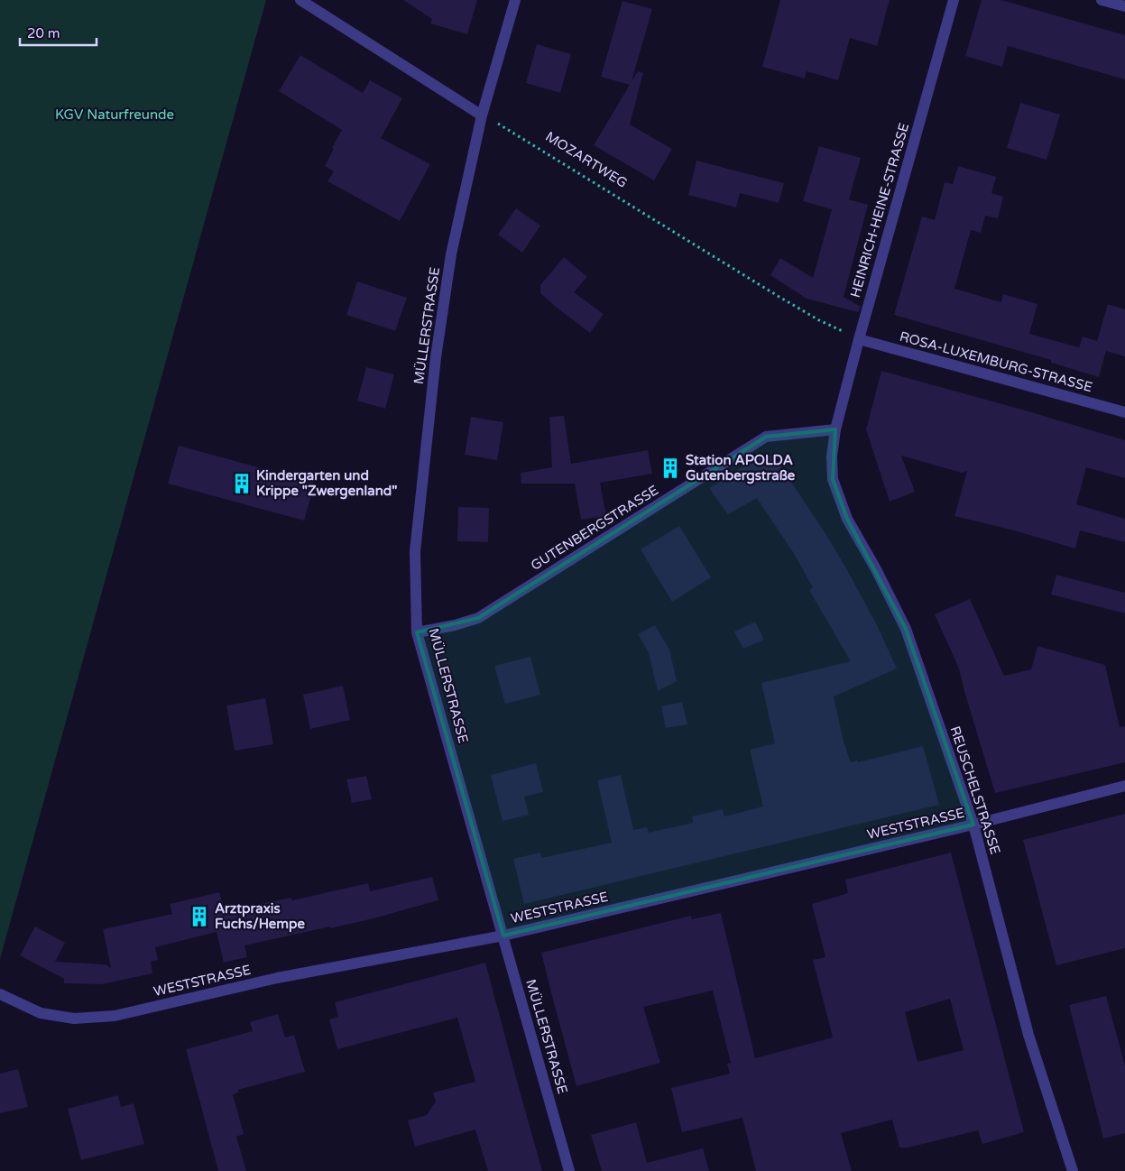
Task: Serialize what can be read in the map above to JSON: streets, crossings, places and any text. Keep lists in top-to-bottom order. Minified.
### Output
{"streets":{"street":["HEINRICH-HEINE-STRASSE","MÜLLERSTRASSE","ROSA-LUXEMBURG-STRASSE","GUTENBERGSTRASSE","REUSCHELSTRASSE","WESTSTRASSE"],"path":["MOZARTWEG"]},"crossings":[["MOZARTWEG","HEINRICH-HEINE-STRASSE"],["MOZARTWEG","MÜLLERSTRASSE"],["MOZARTWEG","ROSA-LUXEMBURG-STRASSE"],["HEINRICH-HEINE-STRASSE","ROSA-LUXEMBURG-STRASSE"],["HEINRICH-HEINE-STRASSE","GUTENBERGSTRASSE"],["HEINRICH-HEINE-STRASSE","REUSCHELSTRASSE"],["MÜLLERSTRASSE","GUTENBERGSTRASSE"],["MÜLLERSTRASSE","WESTSTRASSE"],["GUTENBERGSTRASSE","REUSCHELSTRASSE"],["REUSCHELSTRASSE","WESTSTRASSE"]],"parks":["KGV Naturfreunde"],"places":{"building":["Station APOLDA Gutenbergstraße","Kindergarten und Krippe \"Zwergenland\"","Arztpraxis Fuchs/Hempe"]},"scale_bar":"20 m"}
